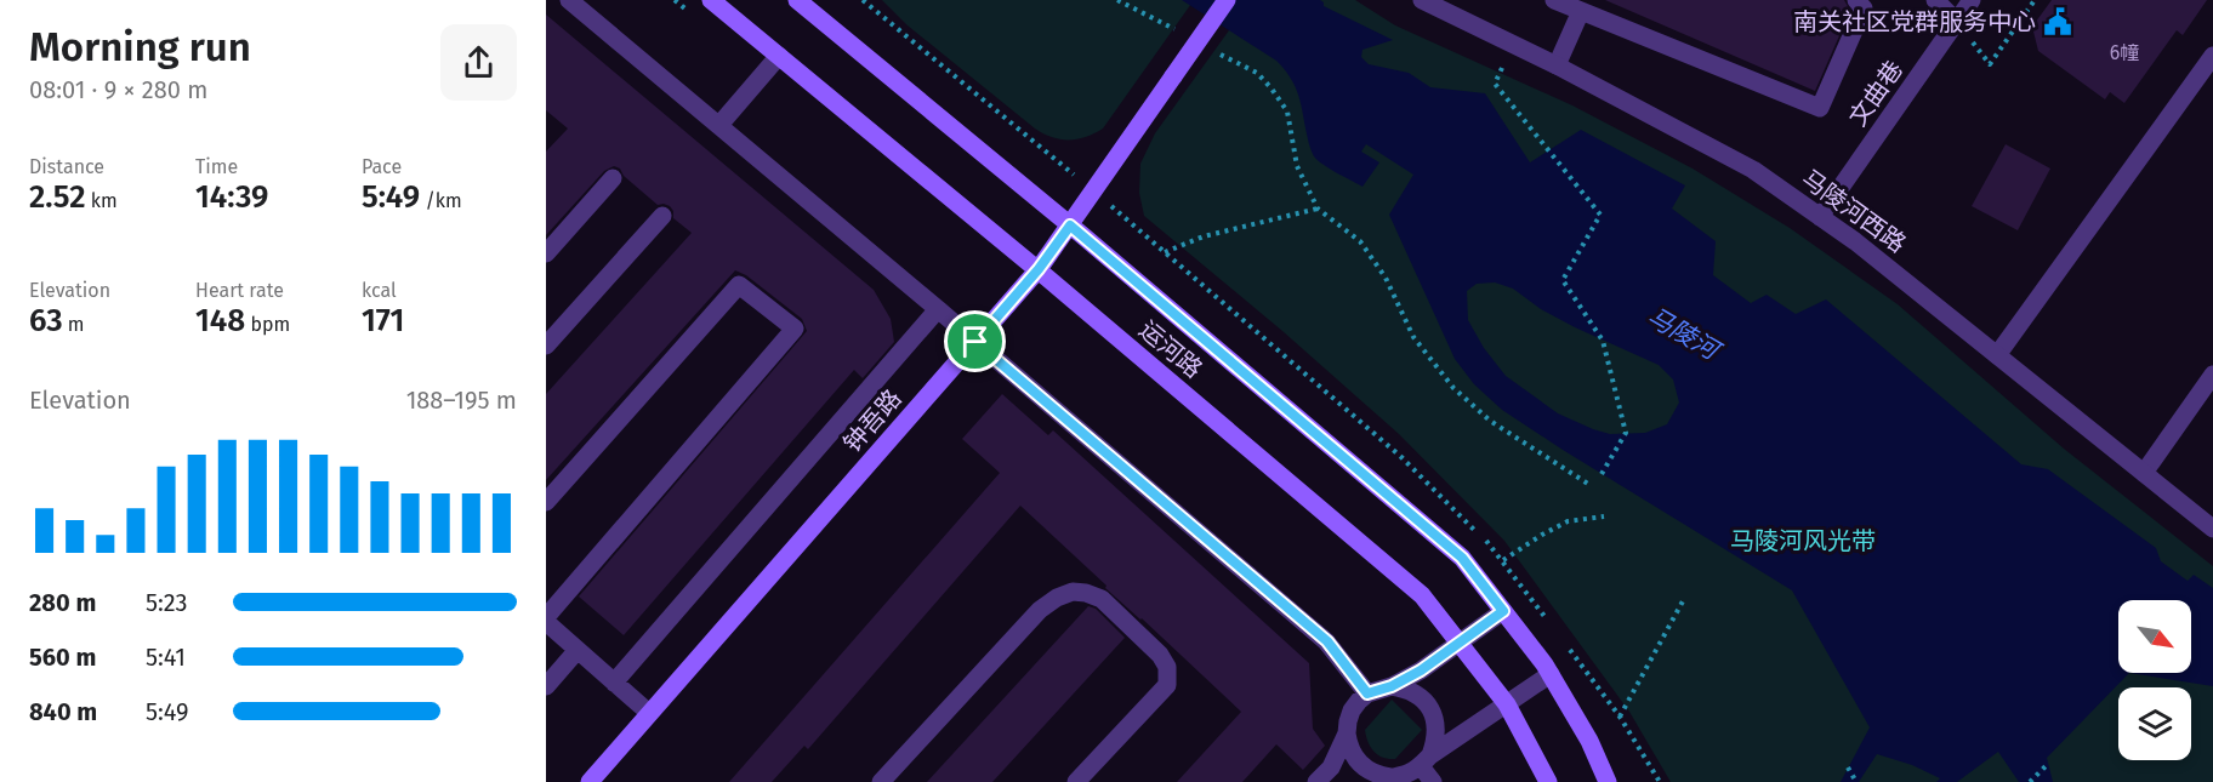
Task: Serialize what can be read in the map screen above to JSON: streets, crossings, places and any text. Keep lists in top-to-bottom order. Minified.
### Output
{"streets":{"street":["文曲巷","马陵河西路","运河路","钟吾路"]},"crossings":[["文曲巷","马陵河西路"],["运河路","钟吾路"]],"water":["马陵河"],"parks":["马陵河风光带"],"places":{"public building":["南关社区党群服务中心"]},"house_numbers":["6幢"],"north":"bottom right","page":{"heading":["Morning run","08:01 · 9 × 280 m"],"stats":[["Distance","2.52 km"],["Time","14:39"],["Pace","5:49 /km"],["Elevation","63 m"],["Heart rate","148 bpm"],["kcal","171"]],"chart":["Elevation","188–195 m"],"list":[{"name":"280 m","note":"5:23"},{"name":"560 m","note":"5:41"},{"name":"840 m","note":"5:49"}]}}
